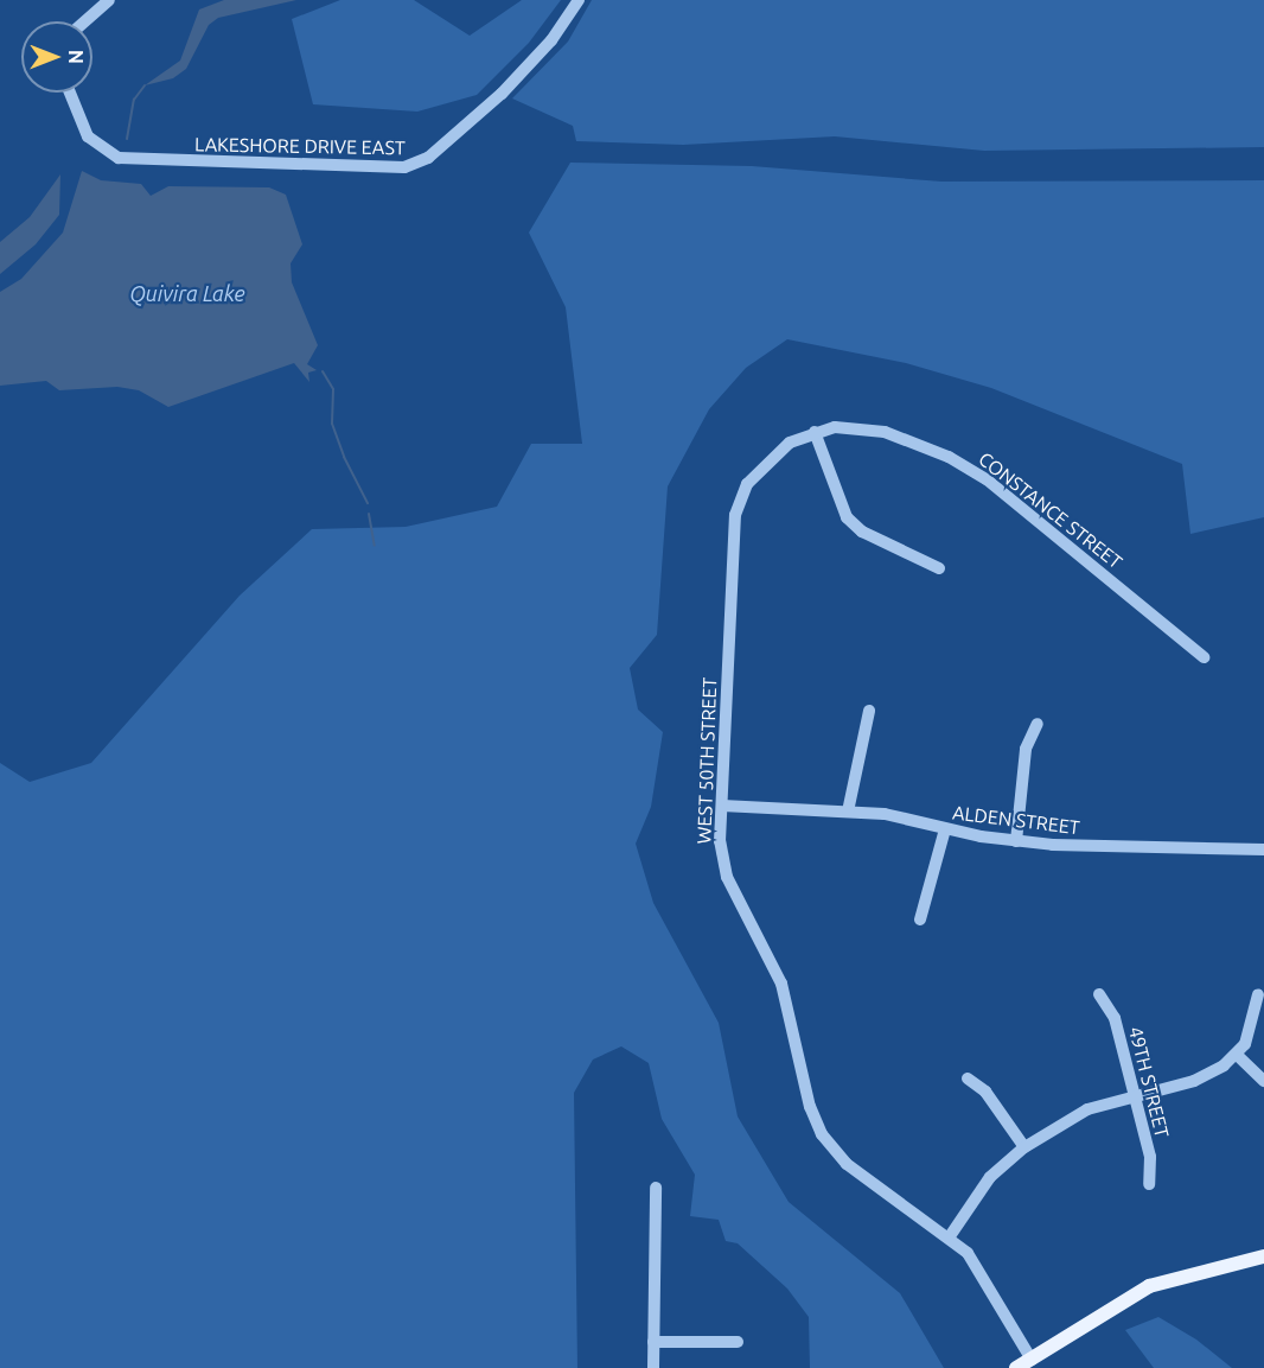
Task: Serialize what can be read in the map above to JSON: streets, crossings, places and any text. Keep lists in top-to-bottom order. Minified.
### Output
{"streets":{"street":["LAKESHORE DRIVE EAST","CONSTANCE STREET","WEST 50TH STREET","ALDEN STREET","49TH STREET"]},"crossings":[["CONSTANCE STREET","WEST 50TH STREET"],["WEST 50TH STREET","ALDEN STREET"]],"water":["Quivira Lake"],"north":"right"}
